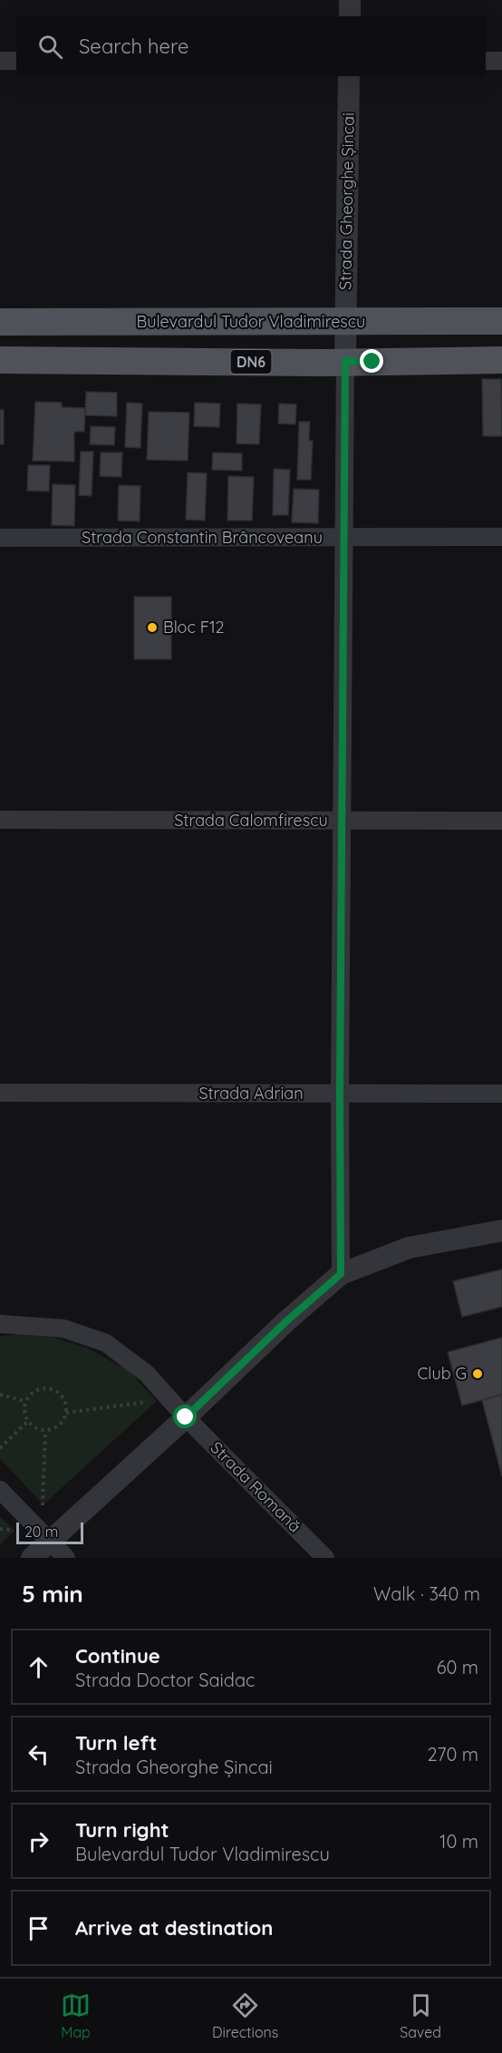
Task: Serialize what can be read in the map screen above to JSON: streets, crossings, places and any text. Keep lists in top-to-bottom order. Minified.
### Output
{"streets":{"main road":["Bulevardul Tudor Vladimirescu","DN6"],"street":["Strada Gheorghe Șincai","Strada Constantin Brâncoveanu","Strada Calomfirescu","Strada Adrian","Strada Romană"]},"crossings":[["Strada Gheorghe Șincai","Bulevardul Tudor Vladimirescu"],["Strada Gheorghe Șincai","DN6"],["Strada Gheorghe Șincai","Strada Constantin Brâncoveanu"],["Strada Gheorghe Șincai","Strada Calomfirescu"],["Strada Gheorghe Șincai","Strada Adrian"]],"places":["Bloc F12","Club G"],"scale_bar":"20 m","page":{"search":"Search here","scale":"20 m","heading":["5 min","Walk · 340 m"],"list":[["Continue","Strada Doctor Saidac","60 m"],["Turn left","Strada Gheorghe Șincai","270 m"],["Turn right","Bulevardul Tudor Vladimirescu","10 m"],"Arrive at destination"],"nav":["Map","Directions","Saved"]}}
